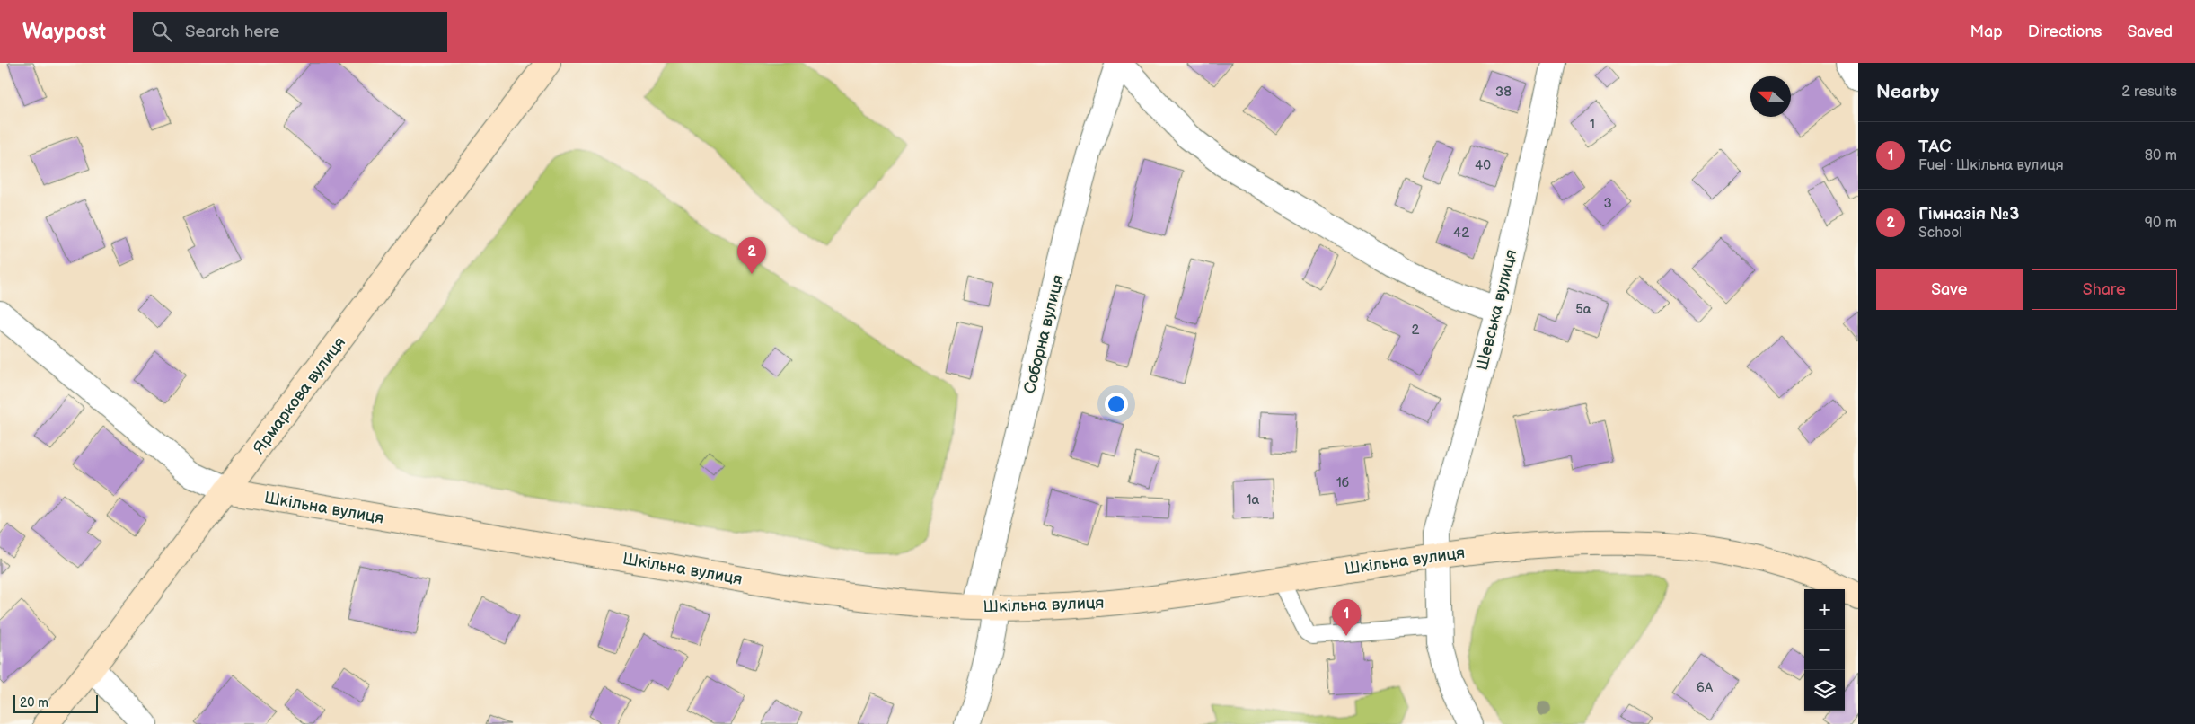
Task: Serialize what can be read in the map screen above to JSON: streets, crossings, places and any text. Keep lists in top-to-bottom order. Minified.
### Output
{"streets":{"main road":["Ярмаркова вулиця","Шкільна вулиця"],"street":["Шевська вулиця","Соборна вулиця"]},"crossings":[["Шевська вулиця","Шкільна вулиця"],["Соборна вулиця","Шкільна вулиця"],["Ярмаркова вулиця","Шкільна вулиця"]],"house_numbers":["38","1","40","3","42","5а","2","1б","1а","6А"],"scale_bar":"20 m","north":"left","page":{"header":"Waypost","search":"Search here","nav":["Map","Directions","Saved"],"heading":["Nearby","2 results"],"list":[{"mark":"1","name":"ТАС","note":"Fuel · Шкільна вулиця","value":"80 m"},{"mark":"2","name":"Гімназія №3","note":"School","value":"90 m"}],"pins":["2","1"],"buttons":["Save","Share"],"map_buttons":["+","−"],"scale":"20 m"}}
